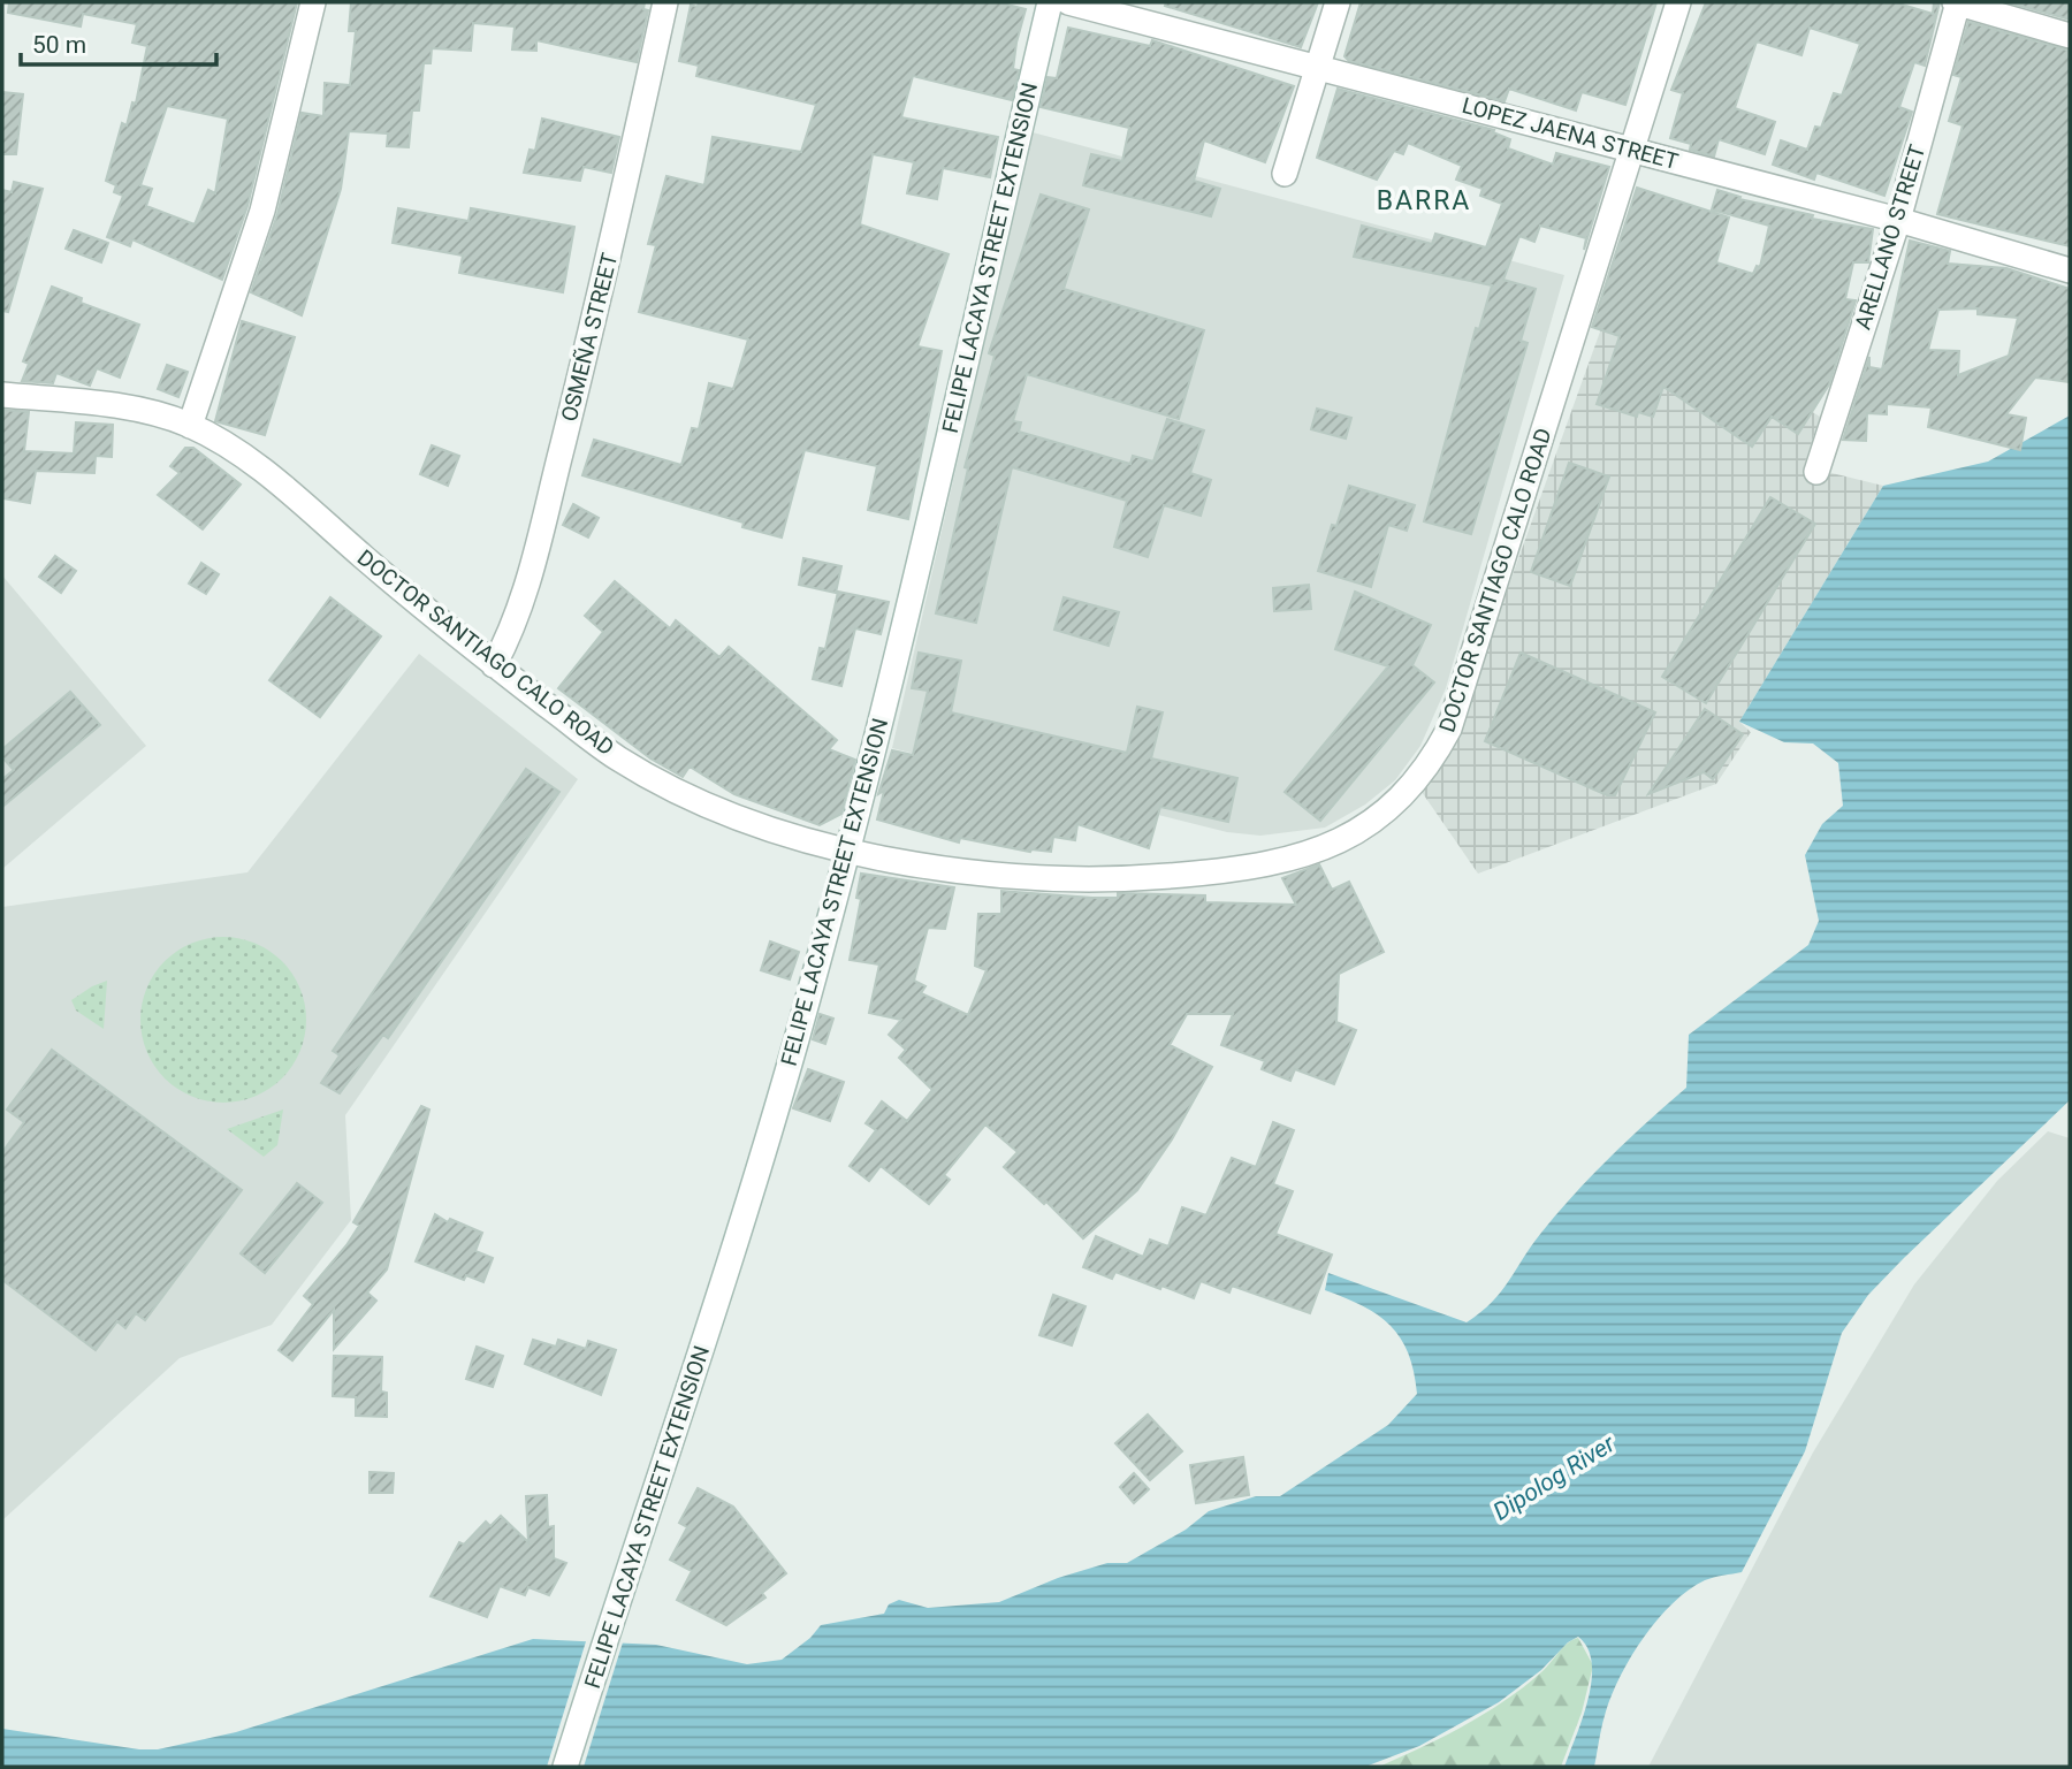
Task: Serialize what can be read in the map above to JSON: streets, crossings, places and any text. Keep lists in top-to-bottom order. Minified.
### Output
{"streets":{"street":["LOPEZ JAENA STREET","ARELLANO STREET","FELIPE LACAYA STREET EXTENSION","OSMEÑA STREET","DOCTOR SANTIAGO CALO ROAD"]},"crossings":[["LOPEZ JAENA STREET","ARELLANO STREET"],["LOPEZ JAENA STREET","DOCTOR SANTIAGO CALO ROAD"],["FELIPE LACAYA STREET EXTENSION","DOCTOR SANTIAGO CALO ROAD"],["OSMEÑA STREET","DOCTOR SANTIAGO CALO ROAD"]],"districts":["BARRA"],"water":["Dipolog River"],"scale_bar":"50 m"}
